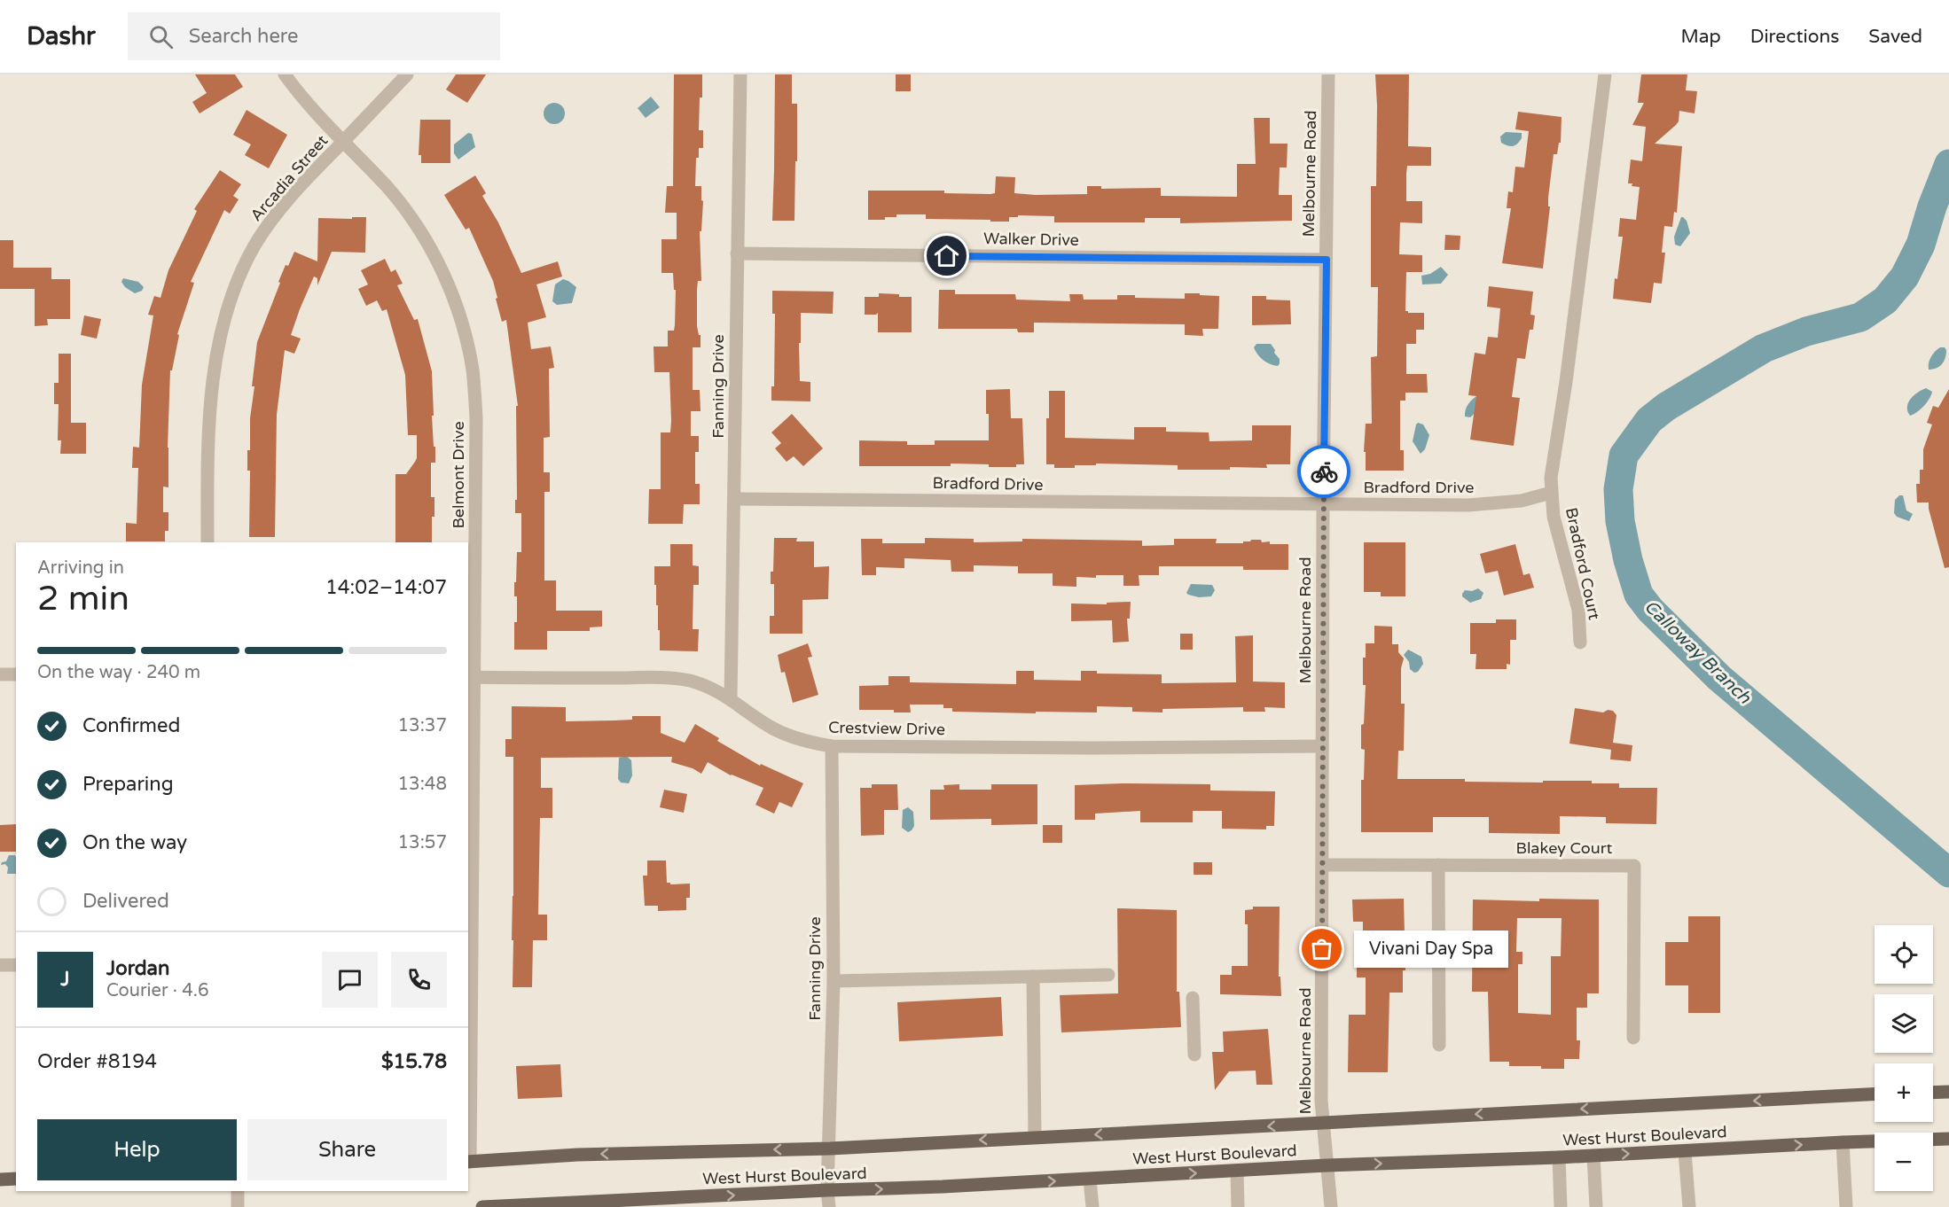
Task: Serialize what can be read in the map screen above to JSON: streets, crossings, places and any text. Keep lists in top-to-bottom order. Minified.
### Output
{"streets":{"main road":["West Hurst Boulevard"],"street":["Melbourne Road","Arcadia Street","Walker Drive","Fanning Drive","Belmont Drive","Bradford Drive","Bradford Court","Crestview Drive","Blakey Court"]},"crossings":[["Melbourne Road","Walker Drive"],["Melbourne Road","Bradford Drive"],["Melbourne Road","Crestview Drive"],["Melbourne Road","Blakey Court"],["Melbourne Road","West Hurst Boulevard"],["Arcadia Street","Belmont Drive"],["Walker Drive","Fanning Drive"],["Fanning Drive","Bradford Drive"],["Fanning Drive","Crestview Drive"],["Fanning Drive","West Hurst Boulevard"],["Belmont Drive","Crestview Drive"],["Belmont Drive","West Hurst Boulevard"],["Bradford Drive","Bradford Court"]],"water":["Calloway Branch"],"places":["Vivani Day Spa"],"page":{"header":"Dashr","search":"Search here","nav":["Map","Directions","Saved"],"heading":["2 min","Arriving in","14:02–14:07"],"panel":["Jordan","Courier · 4.6","Order #8194","$15.78"],"bar":"On the way · 240 m","list":[["Confirmed","13:37"],["Preparing","13:48"],["On the way","13:57"],"Delivered"],"map_buttons":["+","−"],"bubble":"Vivani Day Spa","round":"J","buttons":["Help","Share"]}}
